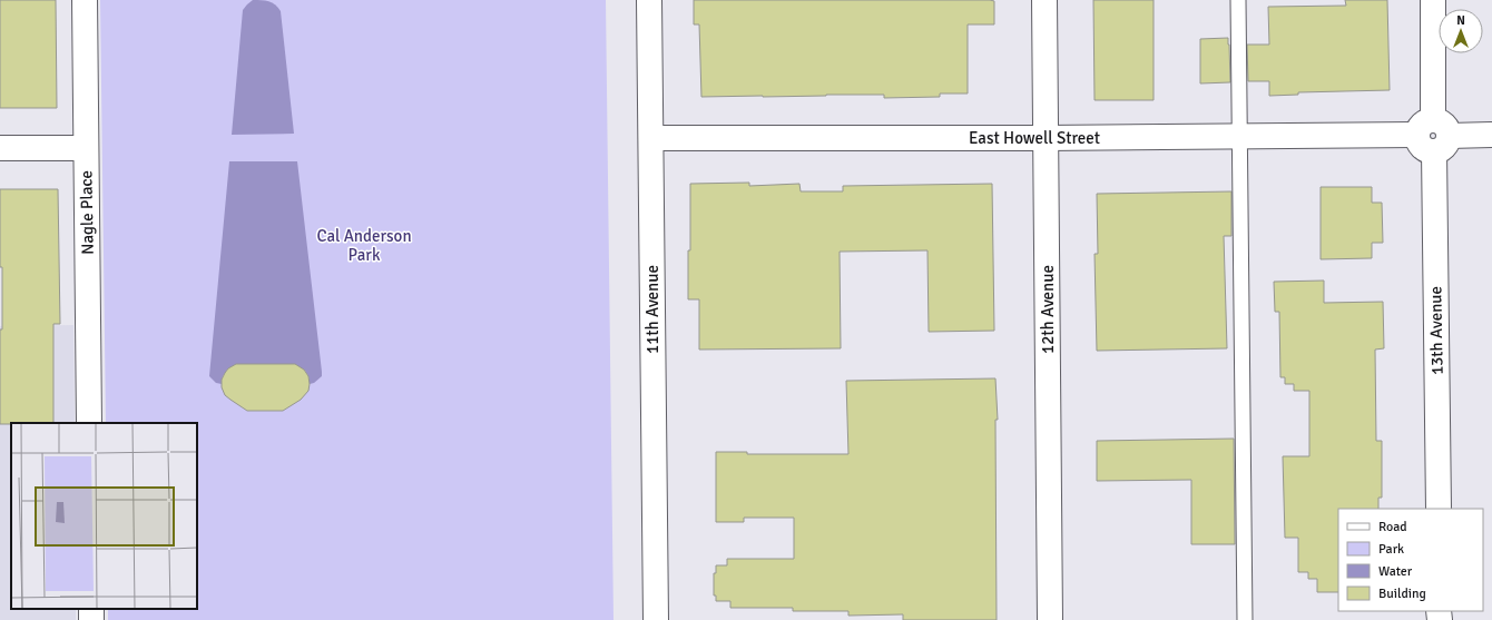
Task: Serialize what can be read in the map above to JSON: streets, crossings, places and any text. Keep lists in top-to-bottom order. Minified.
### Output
{"streets":{"street":["East Howell Street","Nagle Place","11th Avenue","12th Avenue","13th Avenue"]},"crossings":[["East Howell Street","11th Avenue"],["East Howell Street","12th Avenue"],["East Howell Street","13th Avenue"]],"parks":["Cal Anderson Park"],"legend":["Road","Park","Water","Building"],"north":"top"}
